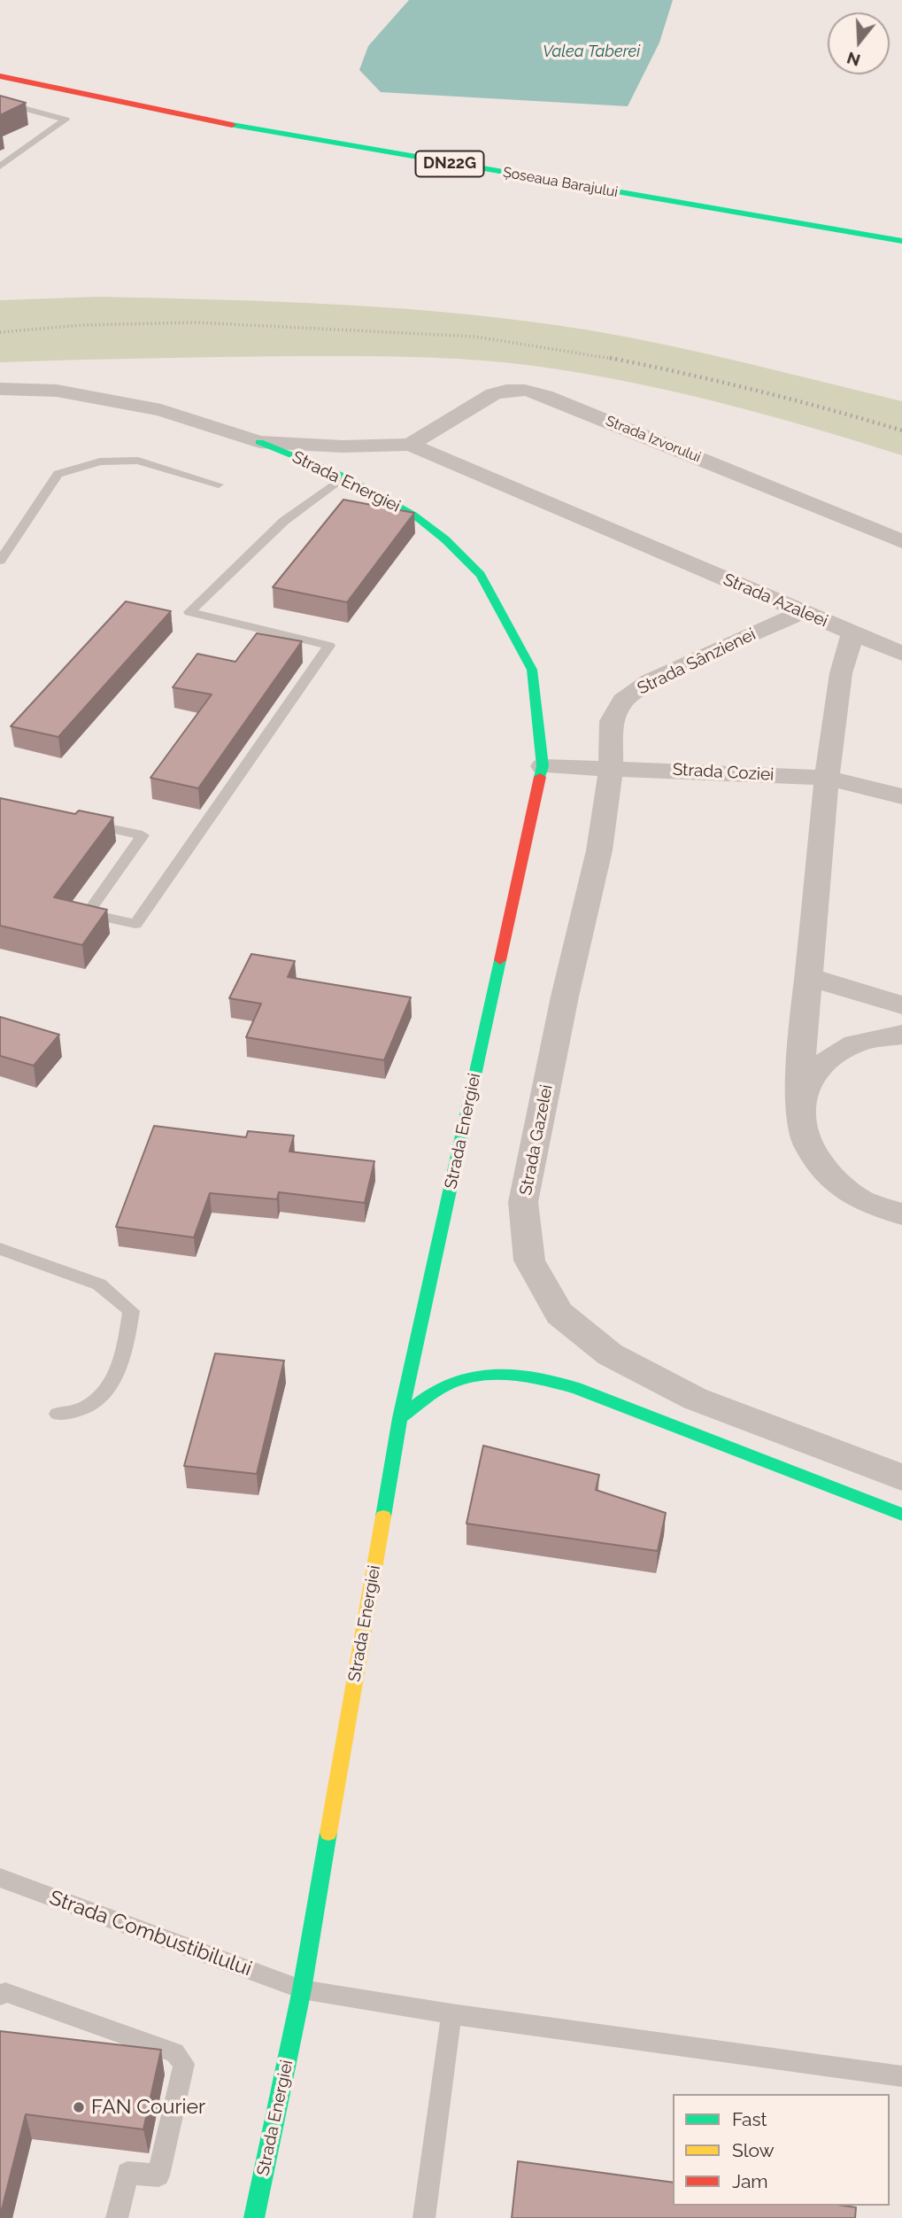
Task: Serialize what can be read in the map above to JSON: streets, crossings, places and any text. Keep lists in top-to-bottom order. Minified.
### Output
{"streets":{"main road":["DN22G","Șoseaua Barajului","Strada Energiei"],"street":["Strada Izvorului","Strada Azaleei","Strada Sânzienei","Strada Coziei","Strada Gazelei"],"lane":["Strada Combustibilului"]},"crossings":[["Strada Izvorului","Strada Azaleei"],["Strada Energiei","Strada Azaleei"],["Strada Energiei","Strada Coziei"],["Strada Energiei","Strada Combustibilului"],["Strada Azaleei","Strada Sânzienei"],["Strada Sânzienei","Strada Coziei"],["Strada Sânzienei","Strada Gazelei"],["Strada Coziei","Strada Gazelei"]],"water":["Valea Taberei"],"places":["FAN Courier"],"legend":["Fast","Slow","Jam"],"north":"bottom"}
